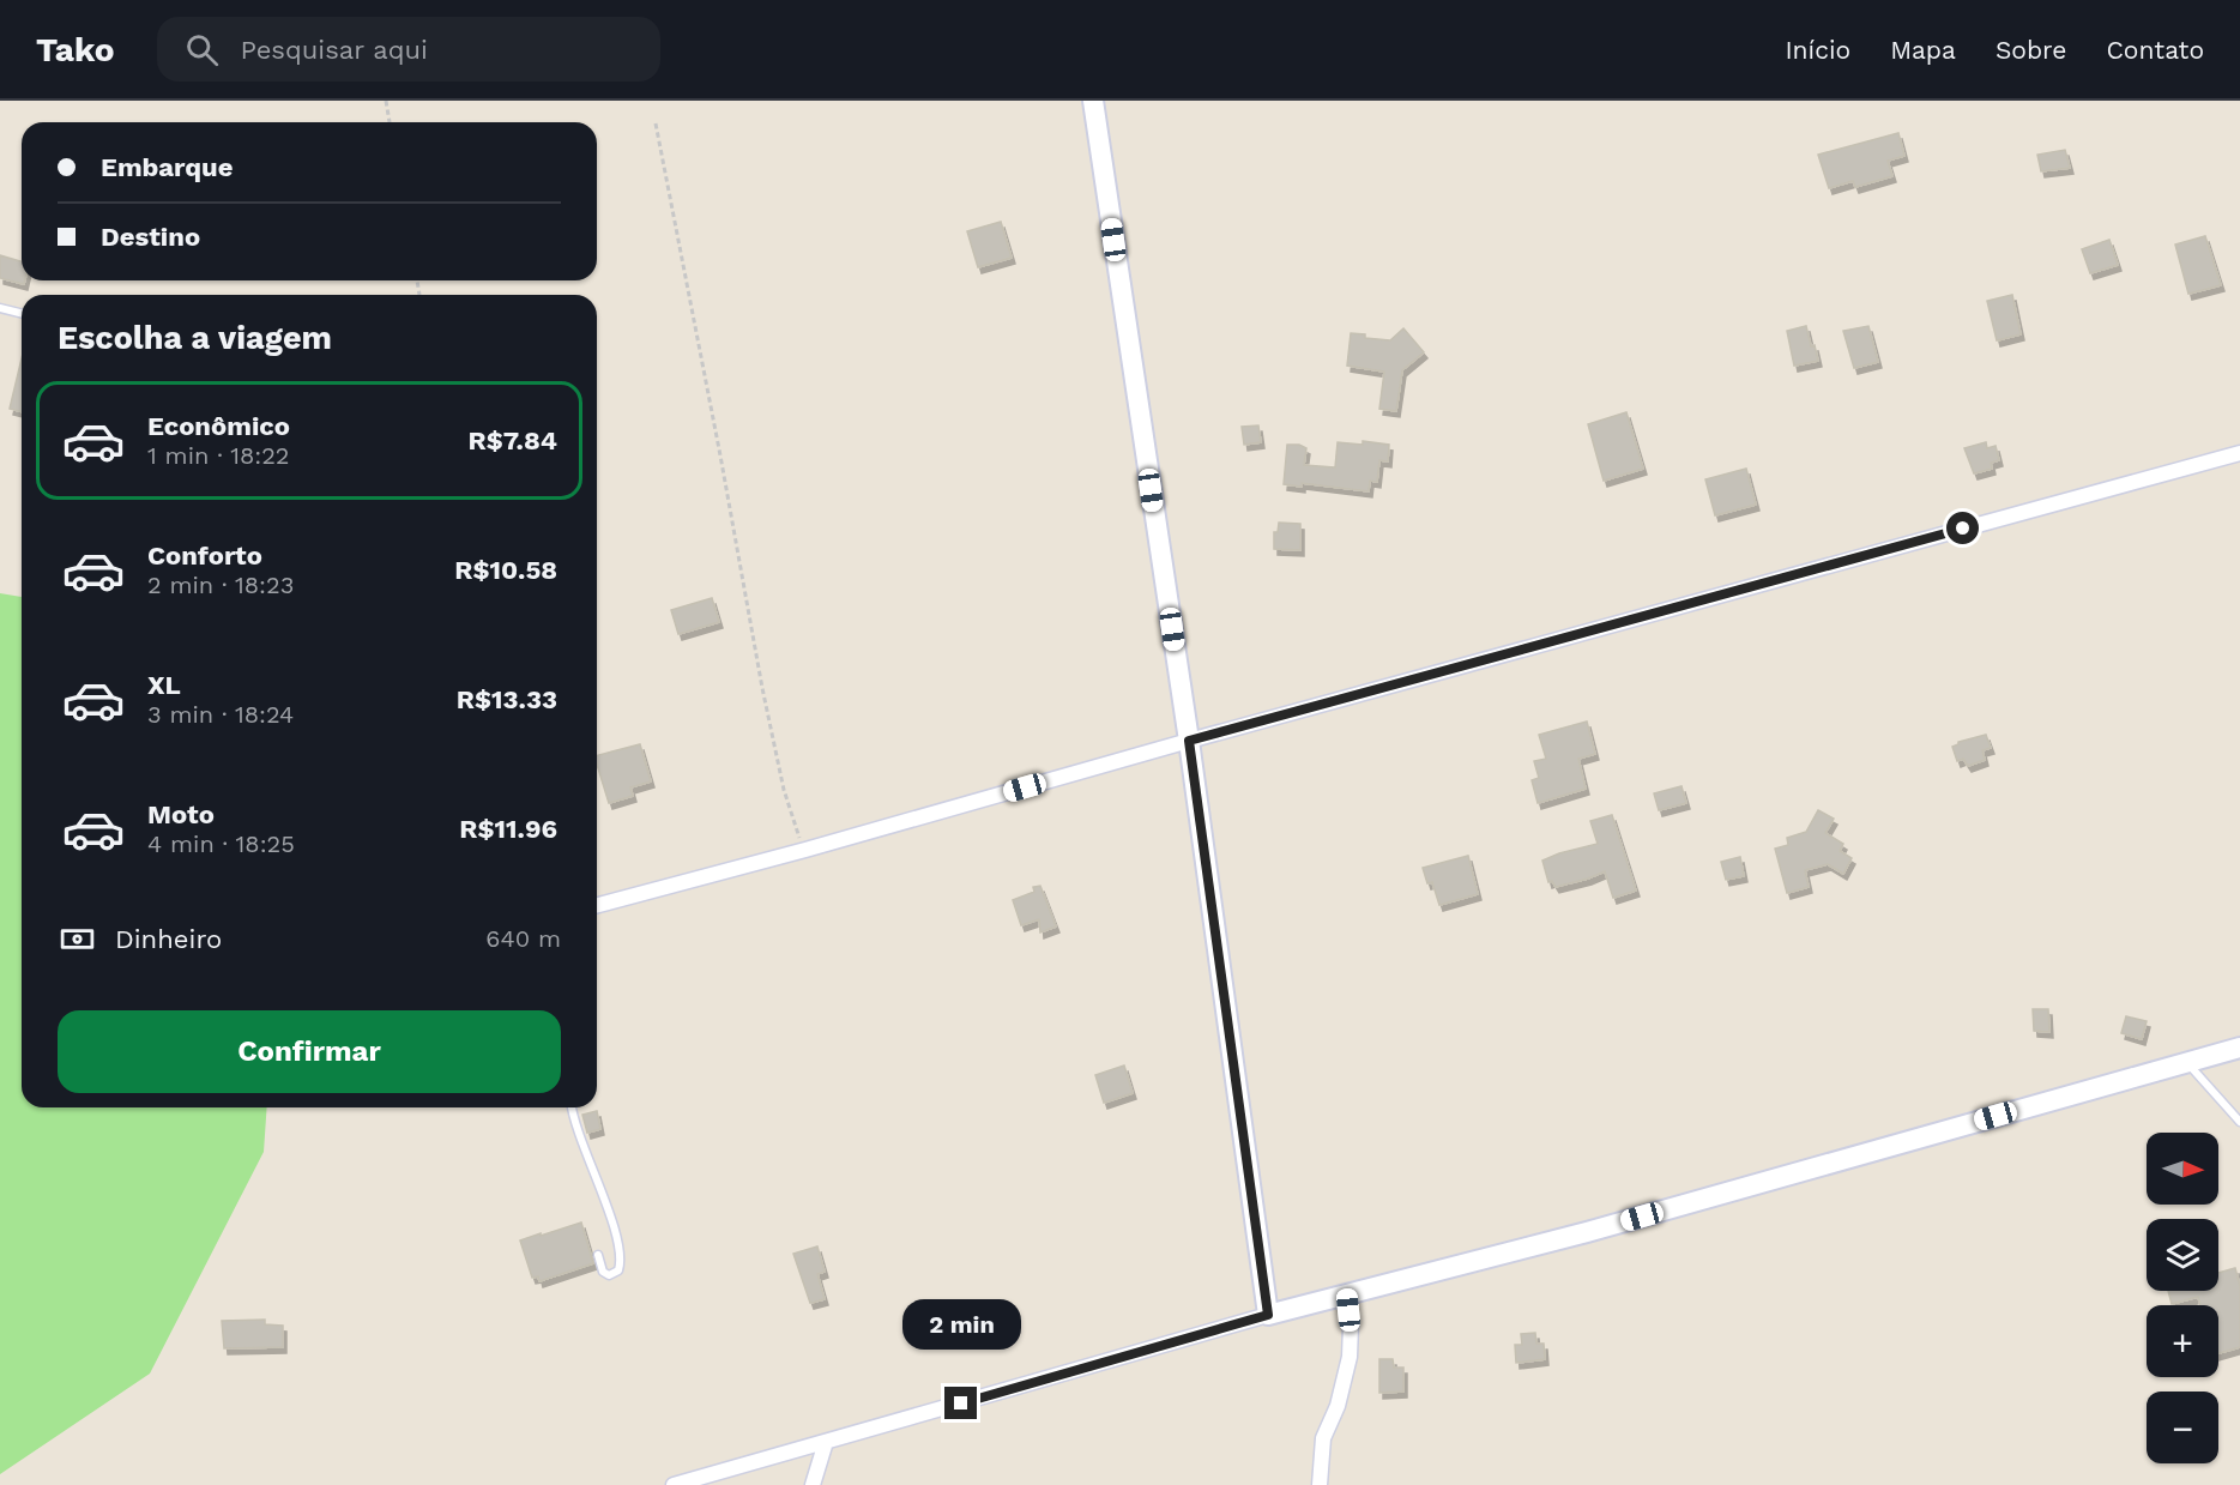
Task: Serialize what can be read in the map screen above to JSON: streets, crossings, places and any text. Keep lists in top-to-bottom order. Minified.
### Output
{"north":"right","page":{"header":"Tako","search":"Pesquisar aqui","nav":["Início","Mapa","Sobre","Contato"],"banner":["Embarque","Destino"],"heading":"Escolha a viagem","list":[{"name":"Econômico","note":"1 min · 18:22","value":"R$7.84"},{"name":"Conforto","note":"2 min · 18:23","value":"R$10.58"},{"name":"XL","note":"3 min · 18:24","value":"R$13.33"},{"name":"Moto","note":"4 min · 18:25","value":"R$11.96"}],"pay":["Dinheiro","640 m"],"buttons":"Confirmar","map_buttons":["+","−"],"bubble":"2 min"}}
